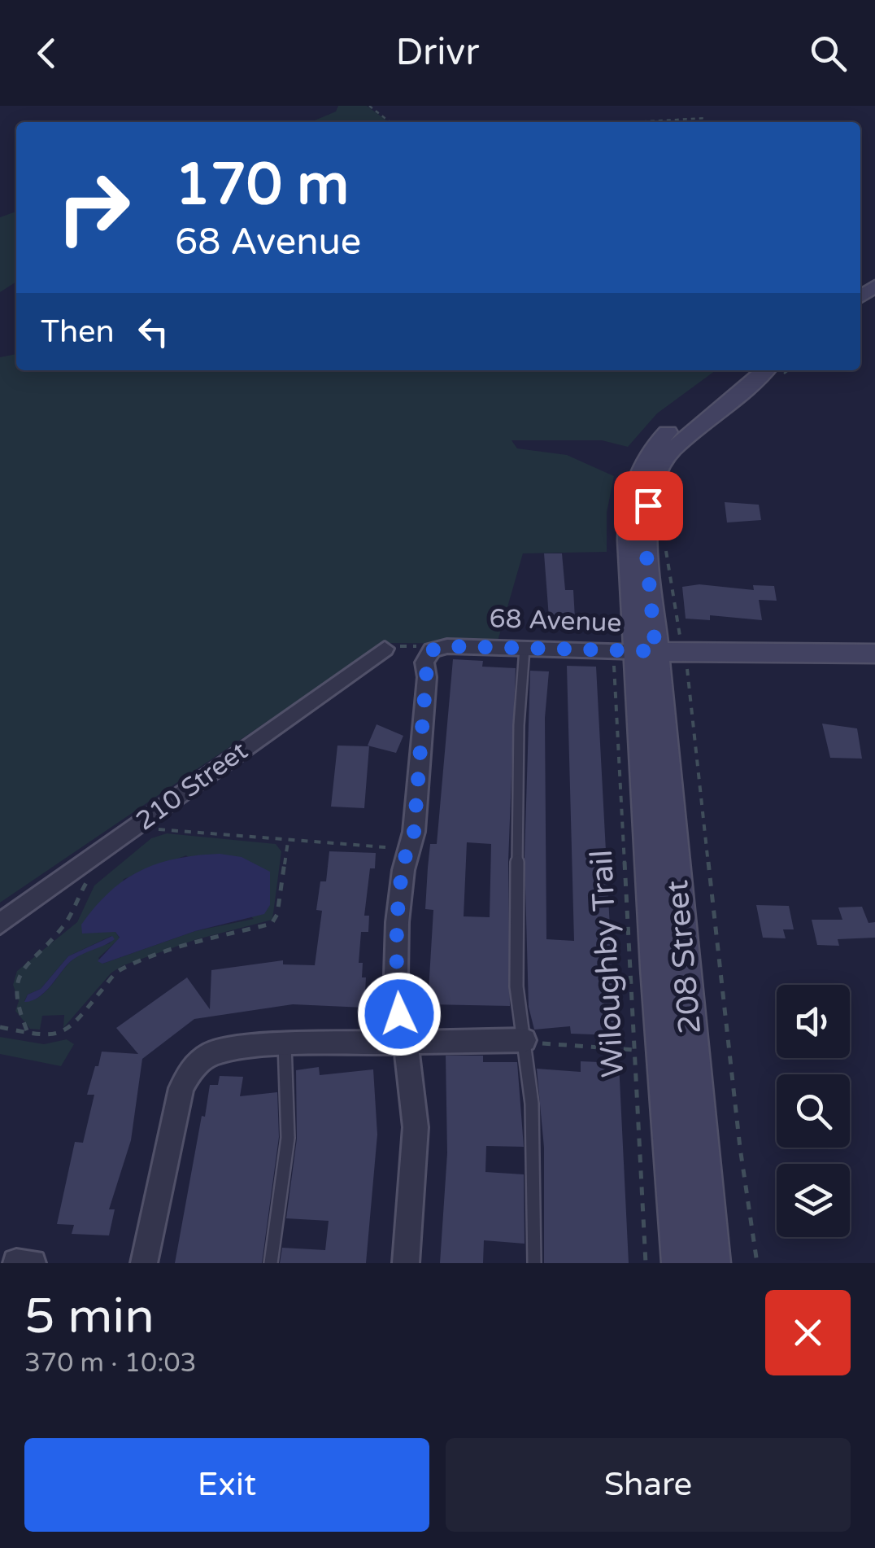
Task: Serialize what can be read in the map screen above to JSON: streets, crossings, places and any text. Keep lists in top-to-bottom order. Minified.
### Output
{"streets":{"main road":["68 Avenue","208 Street"],"street":["210 Street"],"path":["Wiloughby Trail"]},"crossings":[["68 Avenue","208 Street"],["68 Avenue","Wiloughby Trail"],["208 Street","Wiloughby Trail"]],"page":{"header":"Drivr","turn":["170 m","68 Avenue"],"then":"Then","heading":["5 min","370 m · 10:03"],"buttons":["Exit","Share"]}}
